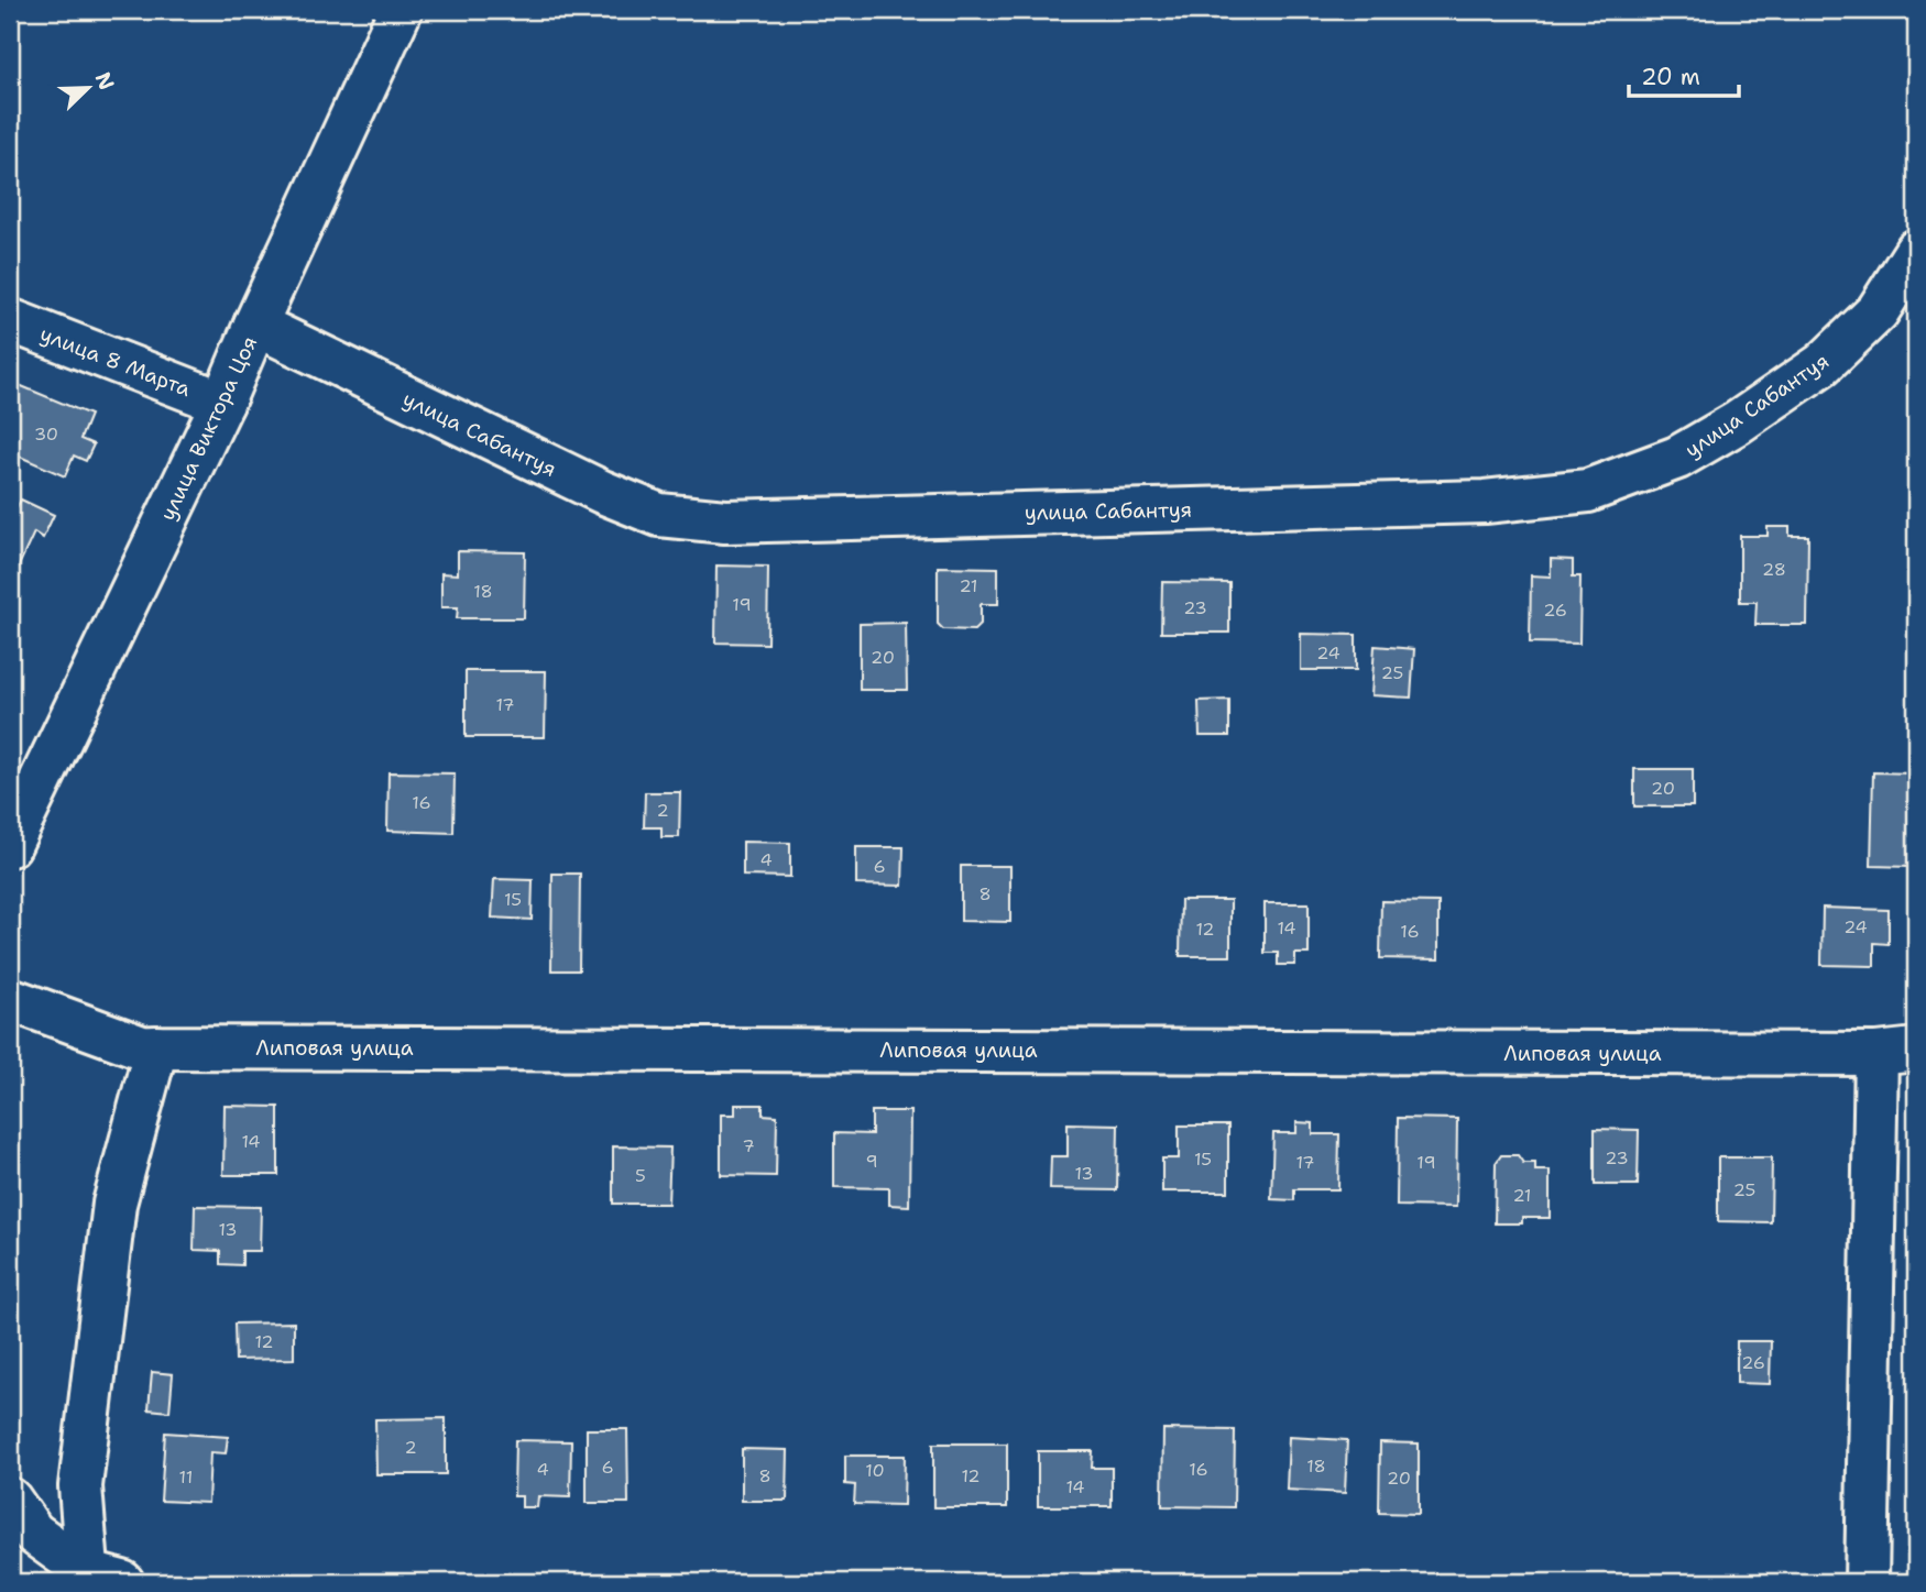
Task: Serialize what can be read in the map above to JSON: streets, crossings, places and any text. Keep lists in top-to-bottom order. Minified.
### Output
{"streets":{"street":["улица 8 Марта","улица Сабантуя","улица Виктора Цоя","Липовая улица"]},"crossings":[["улица 8 Марта","улица Виктора Цоя"],["улица Сабантуя","улица Виктора Цоя"]],"house_numbers":["30","28","21","18","19","23","26","24","20","25","17","20","16","2","4","6","8","15","24","14","12","16","14","7","23","15","9","17","19","13","5","25","21","13","12","26","2","18","6","4","16","10","8","12","11","20","14"],"scale_bar":"20 m","north":"top right"}
